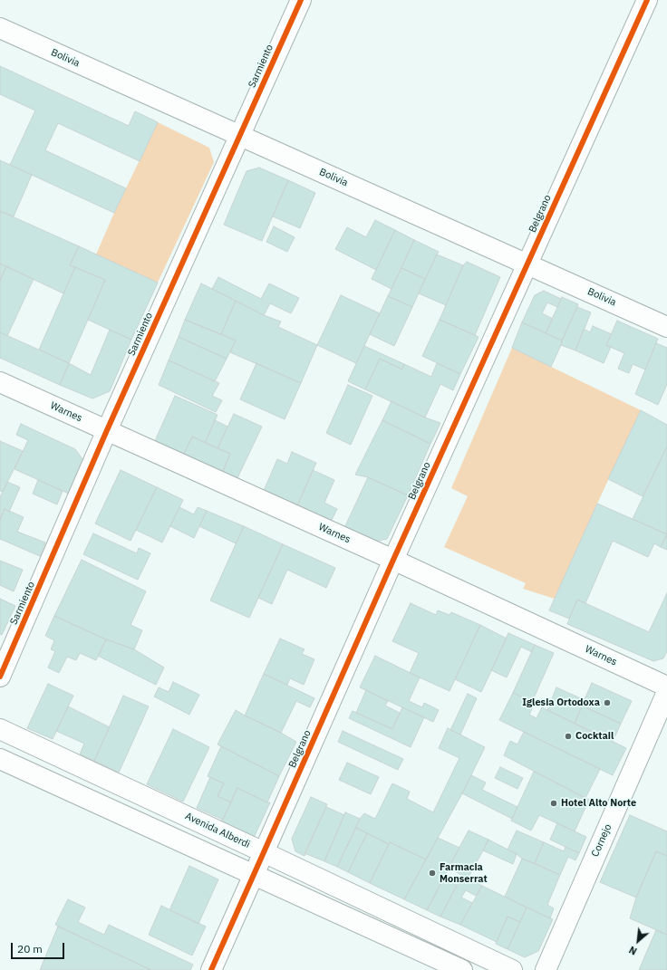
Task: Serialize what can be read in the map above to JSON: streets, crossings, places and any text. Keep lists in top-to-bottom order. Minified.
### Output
{"streets":{"street":["Bolivia","Sarmiento","Belgrano","Warnes","Avenida Alberdi","Cornejo"]},"crossings":[["Bolivia","Sarmiento"],["Bolivia","Belgrano"],["Sarmiento","Warnes"],["Belgrano","Warnes"],["Belgrano","Avenida Alberdi"]],"places":["Iglesia Ortodoxa","Cocktail","Hotel Alto Norte","Farmacia Monserrat"],"scale_bar":"20 m","north":"bottom left"}
